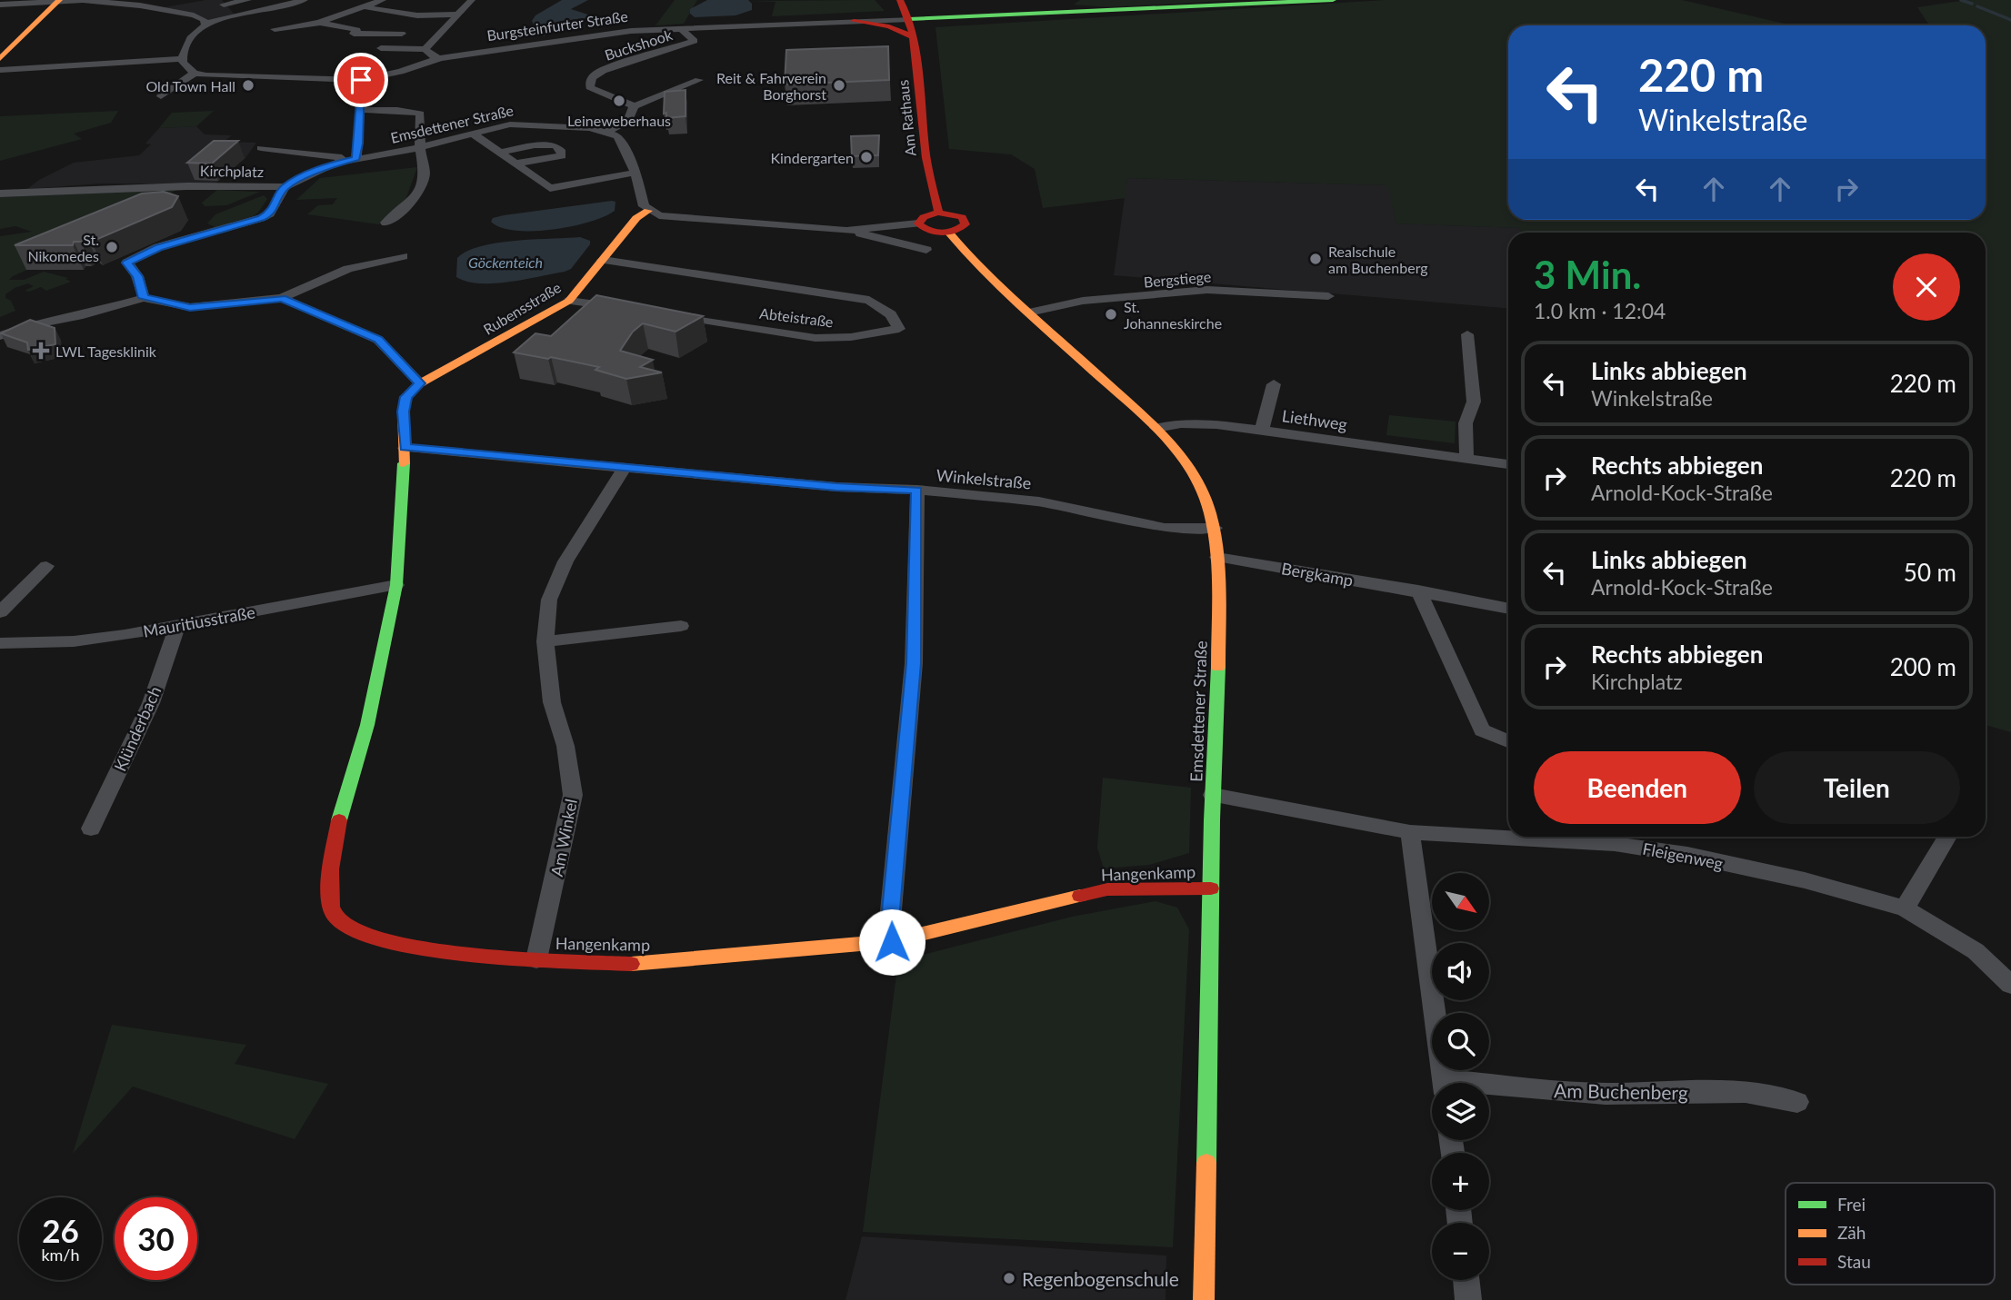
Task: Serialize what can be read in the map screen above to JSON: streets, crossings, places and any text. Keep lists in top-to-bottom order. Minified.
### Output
{"streets":{"main road":["Am Rathaus","Emsdettener Straße","Rubensstraße","Hangenkamp"],"street":["Burgsteinfurter Straße","Buckshook","Kirchplatz","Bergstiege","Abteistraße","Liethweg","Winkelstraße","Bergkamp","Mauritiusstraße","Klünderbach","Am Winkel","Fleigenweg","Am Buchenberg"]},"crossings":[["Burgsteinfurter Straße","Buckshook"],["Burgsteinfurter Straße","Am Rathaus"],["Emsdettener Straße","Bergstiege"],["Emsdettener Straße","Liethweg"],["Emsdettener Straße","Winkelstraße"],["Emsdettener Straße","Bergkamp"],["Emsdettener Straße","Fleigenweg"],["Emsdettener Straße","Hangenkamp"],["Rubensstraße","Abteistraße"],["Rubensstraße","Hangenkamp"],["Winkelstraße","Am Winkel"],["Winkelstraße","Hangenkamp"],["Mauritiusstraße","Klünderbach"],["Mauritiusstraße","Hangenkamp"],["Am Winkel","Hangenkamp"],["Fleigenweg","Am Buchenberg"]],"water":["Göckenteich"],"places":{"other":["Old Town Hall","Reit & Fahrverein Borghorst","Leineweberhaus","Kindergarten","St. Nikomedes","Realschule am Buchenberg","St. Johanneskirche","Regenbogenschule"],"health":["LWL Tagesklinik"]},"legend":["Frei","Zäh","Stau"],"north":"bottom right","page":{"turn":["220 m","Winkelstraße"],"heading":["3 Min.","1.0 km · 12:04"],"list":[{"name":"Links abbiegen","note":"Winkelstraße","value":"220 m"},{"name":"Rechts abbiegen","note":"Arnold-Kock-Straße","value":"220 m"},{"name":"Links abbiegen","note":"Arnold-Kock-Straße","value":"50 m"},{"name":"Rechts abbiegen","note":"Kirchplatz","value":"200 m"}],"buttons":["Beenden","Teilen"],"map_buttons":["+","−"],"speed":"26 km/h","limit":"30"}}
